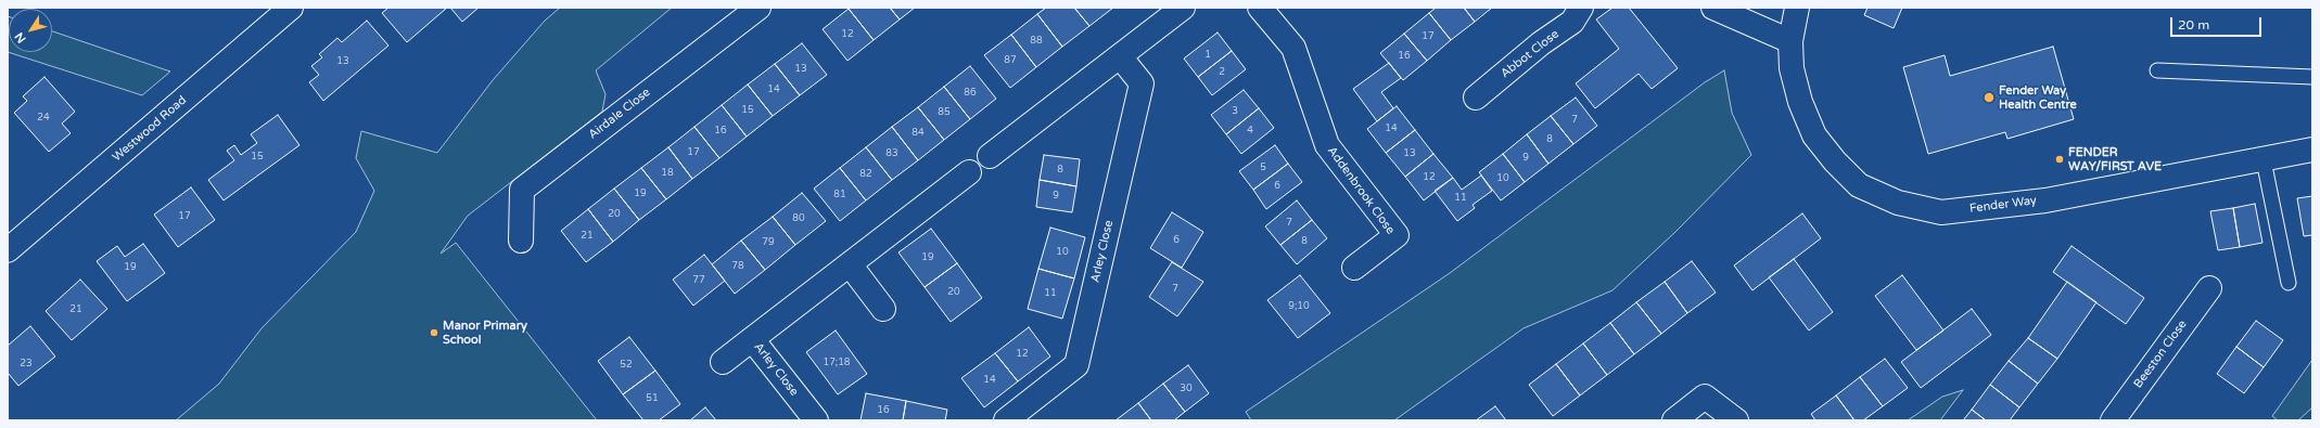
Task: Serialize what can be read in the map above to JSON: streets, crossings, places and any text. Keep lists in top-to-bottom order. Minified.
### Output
{"streets":{"street":["Abbot Close","Airdale Close","Westwood Road","Addenbrook Close","Fender Way","Arley Close","Beeston Close"]},"places":["Fender Way Health Centre","FENDER WAY/FIRST AVE","Manor Primary School"],"house_numbers":["12","17","88","1","16","87","13","13","2","14","86","15","3","85","24","7","14","16","4","84","8","17","83","13","15","9","5","8","18","82","12","10","6","19","81","9","11","20","17","80","7","21","6","8","79","10","19","78","19","77","7","20","11","9;10","21","12","17;18","23","52","14","30","51","16"],"scale_bar":"20 m","north":"bottom left"}
